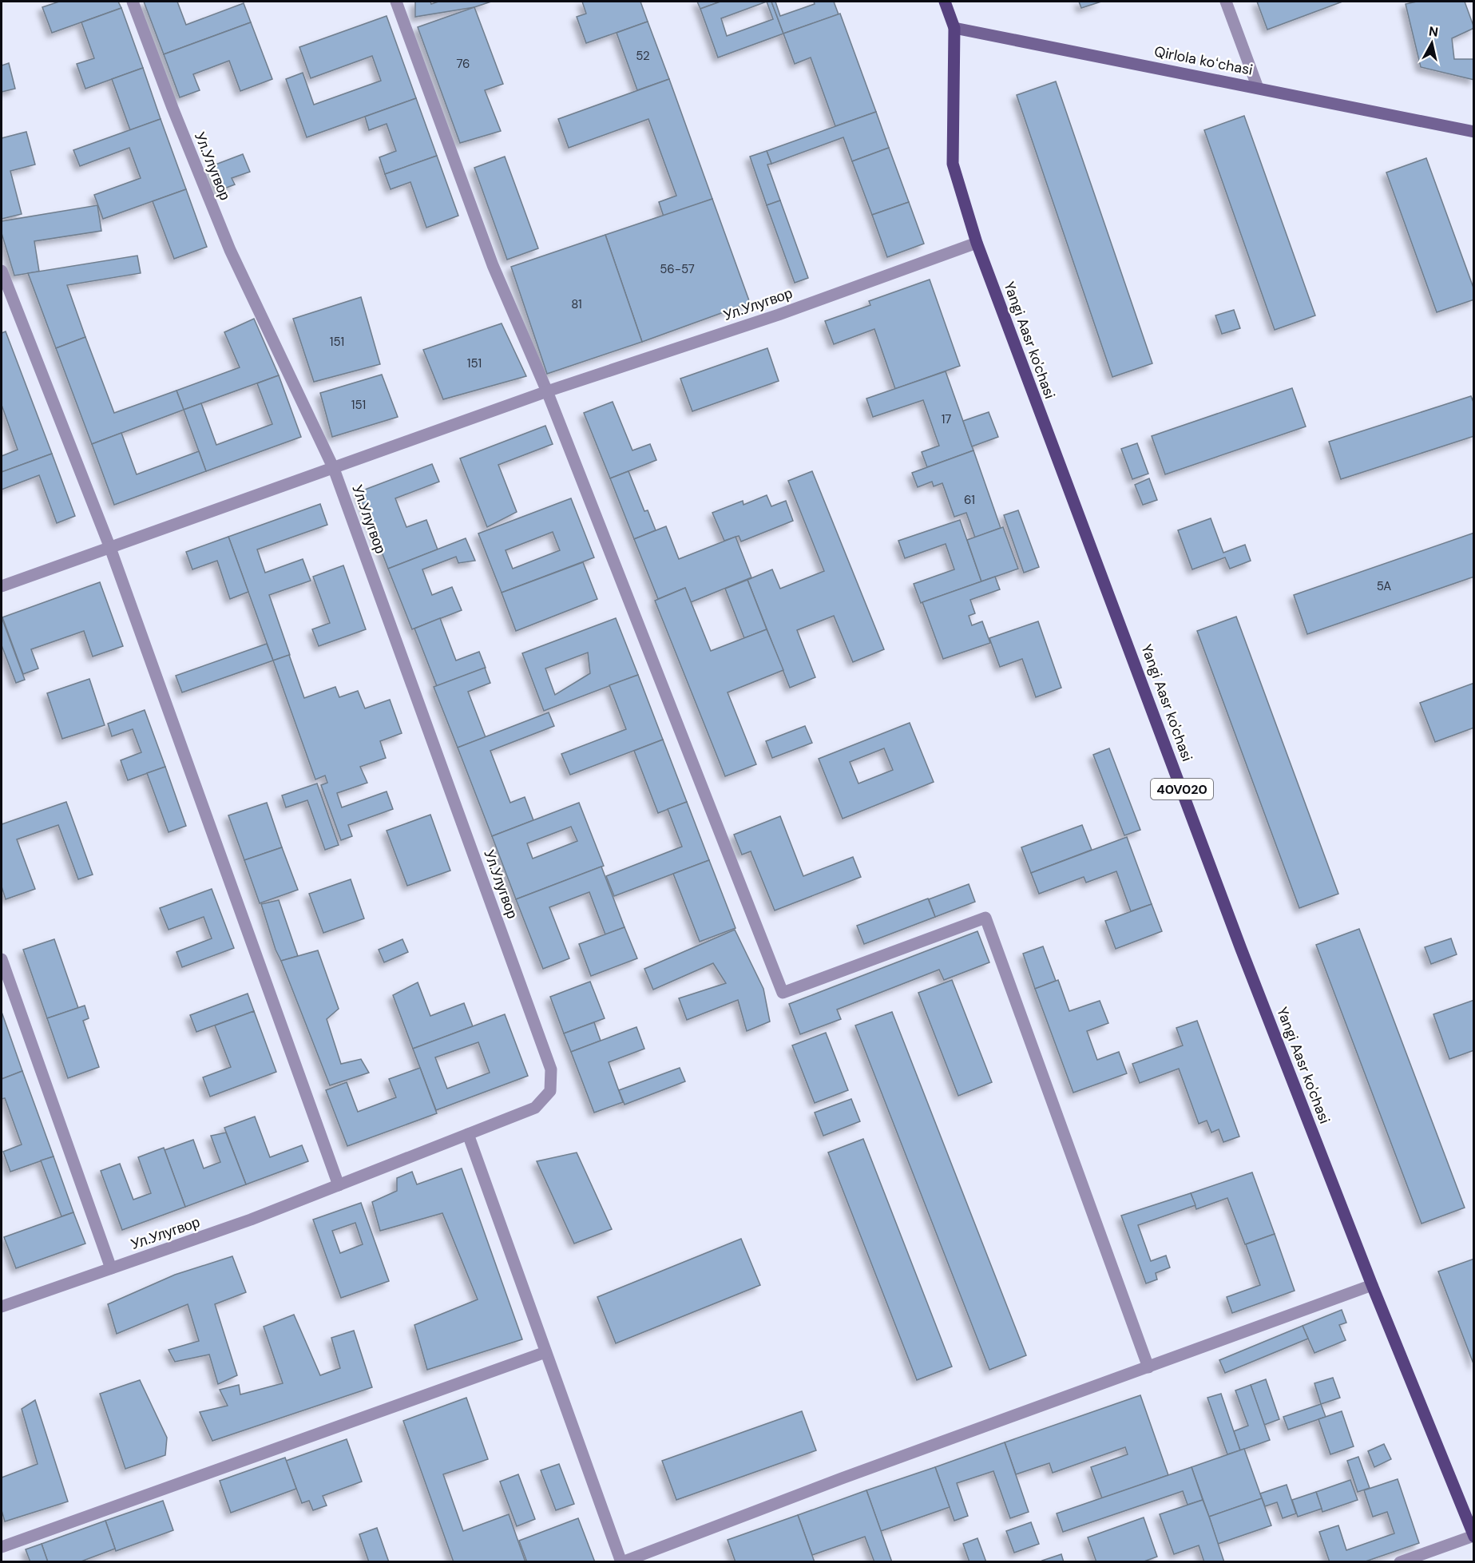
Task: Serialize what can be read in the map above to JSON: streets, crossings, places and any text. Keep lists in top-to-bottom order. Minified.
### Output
{"streets":{"main road":["Yangi Aasr ko'chasi","40V020"],"street":["Qirlola koʻchasi","Ул.Улугвор"]},"crossings":[["Qirlola koʻchasi","Yangi Aasr ko'chasi"],["Qirlola koʻchasi","40V020"],["Ул.Улугвор","Yangi Aasr ko'chasi"],["Yangi Aasr ko'chasi","40V020"]],"house_numbers":["52","76","56-57","81","151","151","151","17","61","5A"],"north":"top"}
